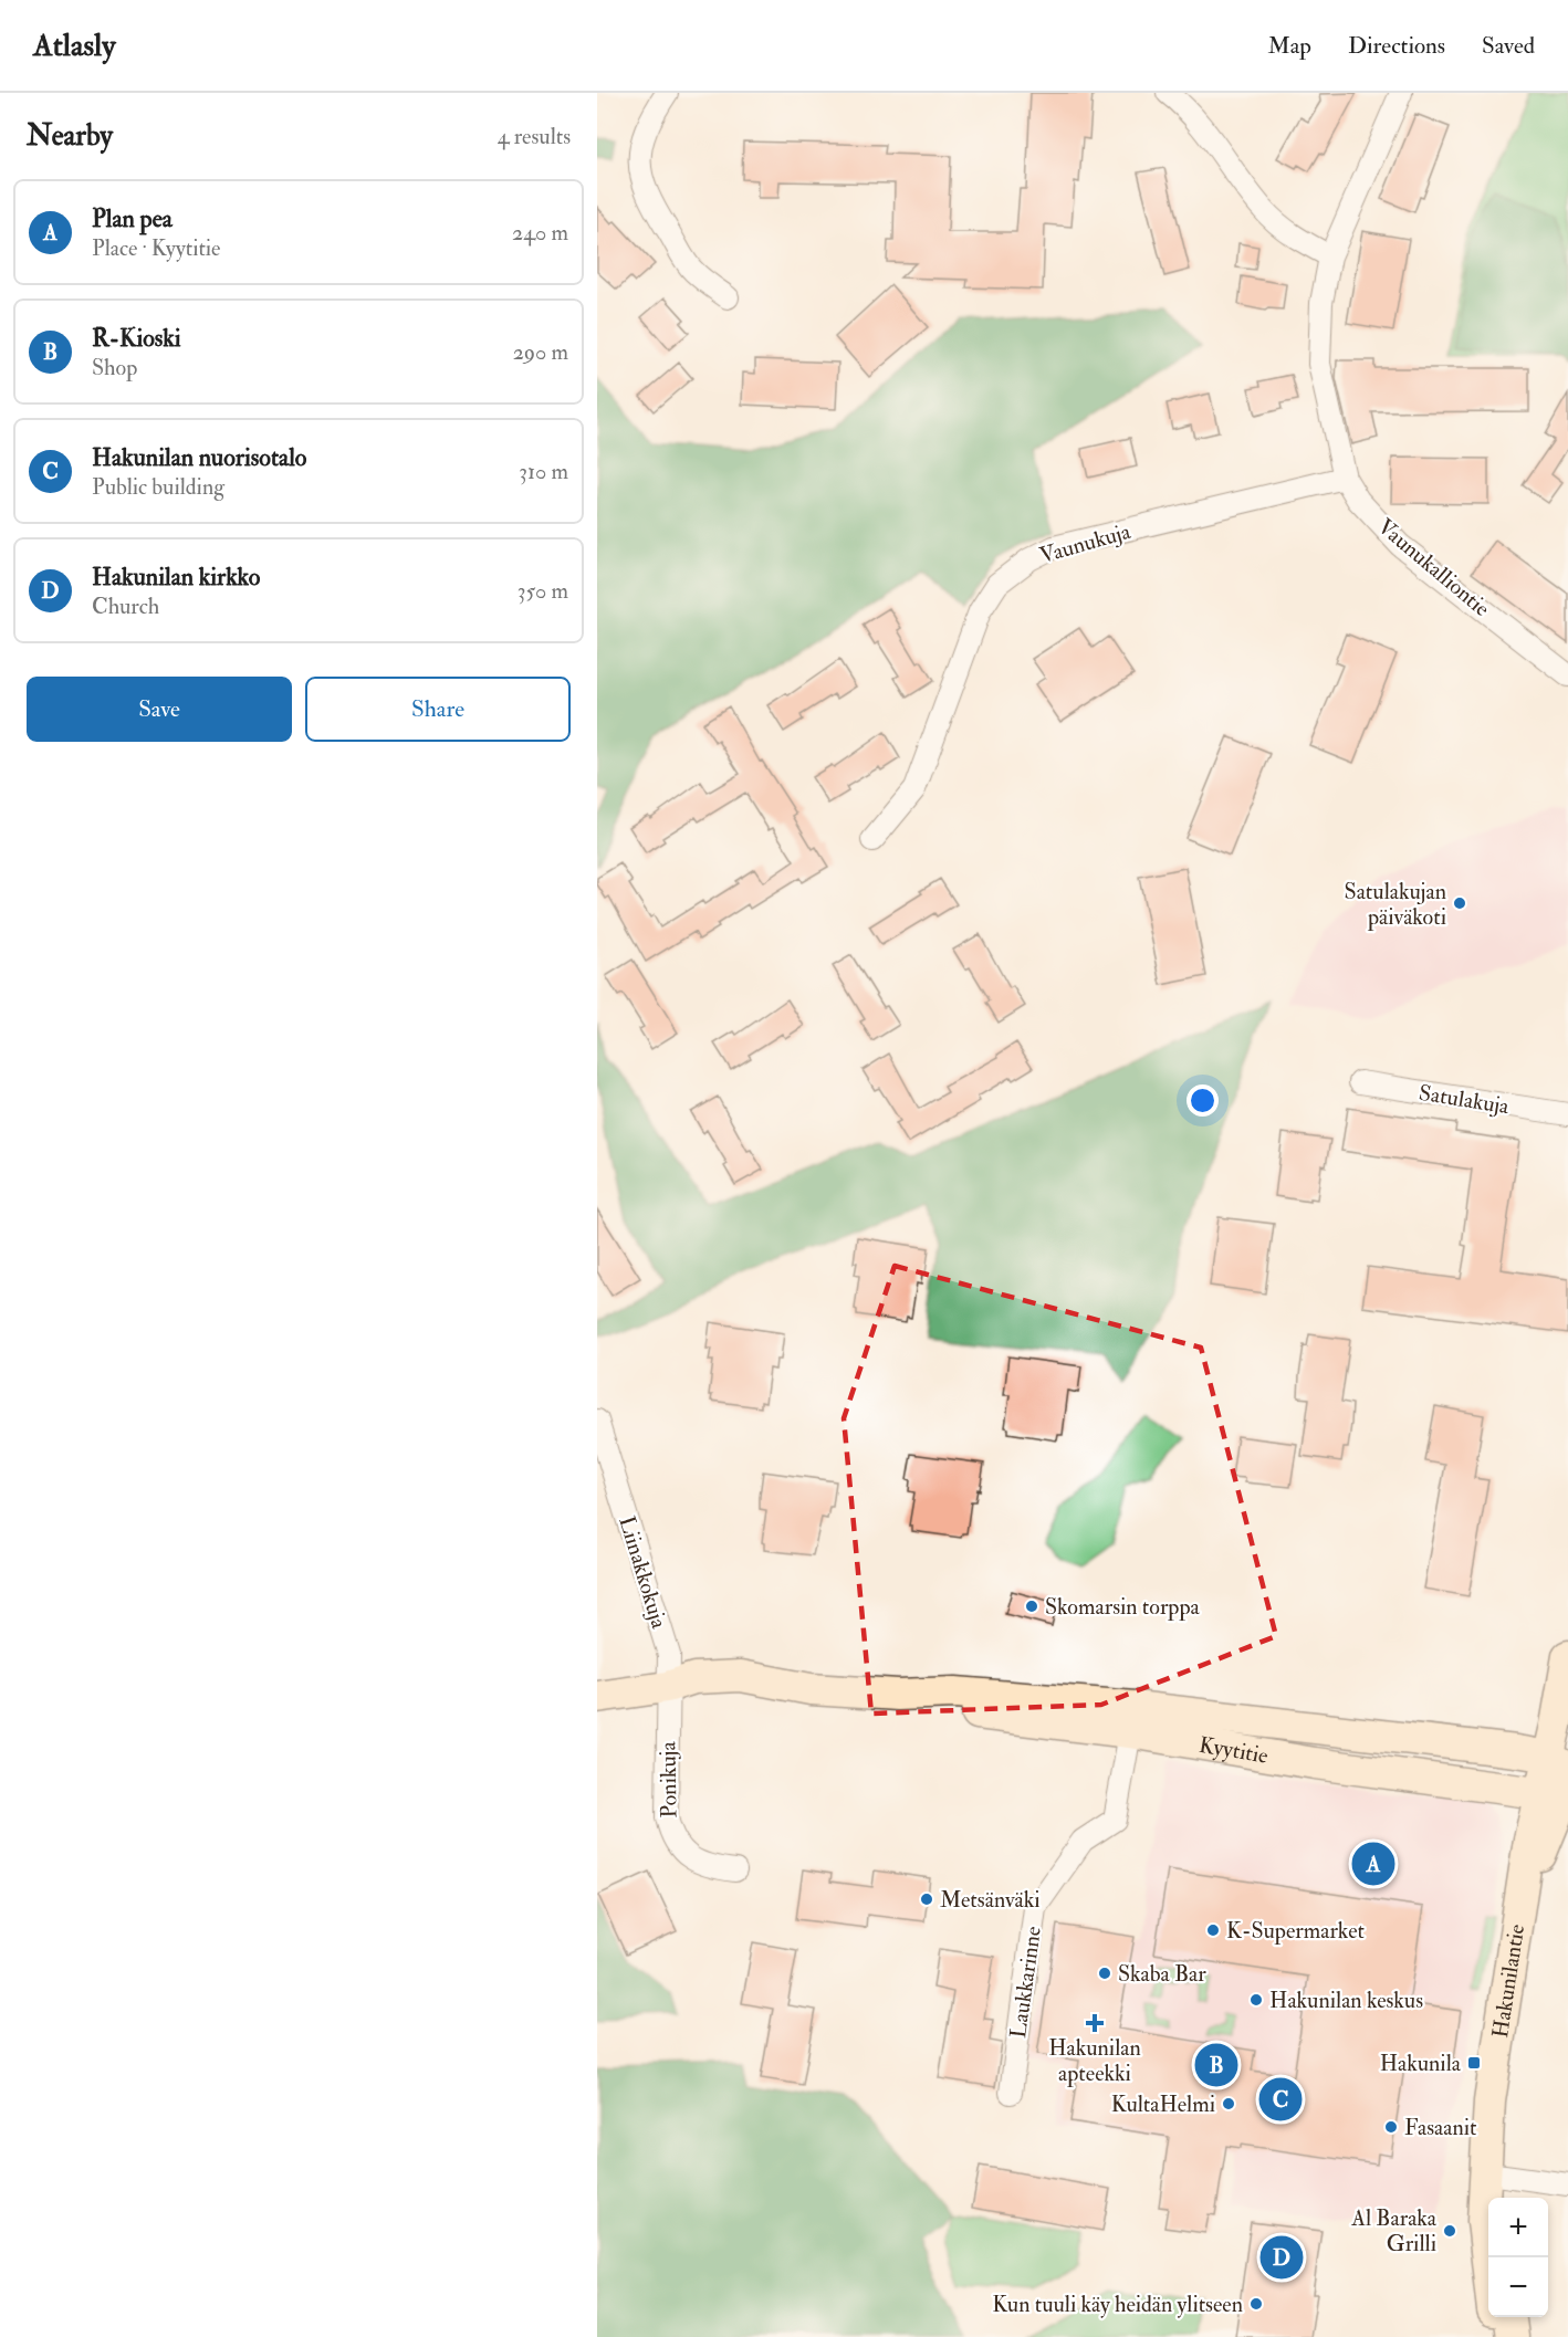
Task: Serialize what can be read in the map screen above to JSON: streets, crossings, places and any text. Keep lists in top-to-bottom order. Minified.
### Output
{"streets":{"main road":["Kyytitie","Hakunilantie"],"street":["Vaunukuja","Vaunukalliontie","Satulakuja","Liinakkokuja","Ponikuja","Laukkarinne"]},"crossings":[["Vaunukuja","Vaunukalliontie"],["Liinakkokuja","Kyytitie"],["Liinakkokuja","Ponikuja"],["Kyytitie","Ponikuja"],["Kyytitie","Hakunilantie"],["Kyytitie","Laukkarinne"]],"places":{"other":["Satulakujan päiväkoti","Skomarsin torppa","Metsänväki","K-Supermarket","Skaba Bar","Hakunilan keskus","KultaHelmi","Fasaanit","Al Baraka Grilli","Kun tuuli käy heidän ylitseen"],"health":["Hakunilan apteekki"],"transit":["Hakunila"]},"page":{"header":"Atlasly","nav":["Map","Directions","Saved"],"heading":["Nearby","4 results"],"list":[{"mark":"A","name":"Plan pea","note":"Place · Kyytitie","value":"240 m"},{"mark":"B","name":"R-Kioski","note":"Shop","value":"290 m"},{"mark":"C","name":"Hakunilan nuorisotalo","note":"Public building","value":"310 m"},{"mark":"D","name":"Hakunilan kirkko","note":"Church","value":"350 m"}],"buttons":["Save","Share"],"pins":["A","B","C","D"],"map_buttons":["+","−"]}}
